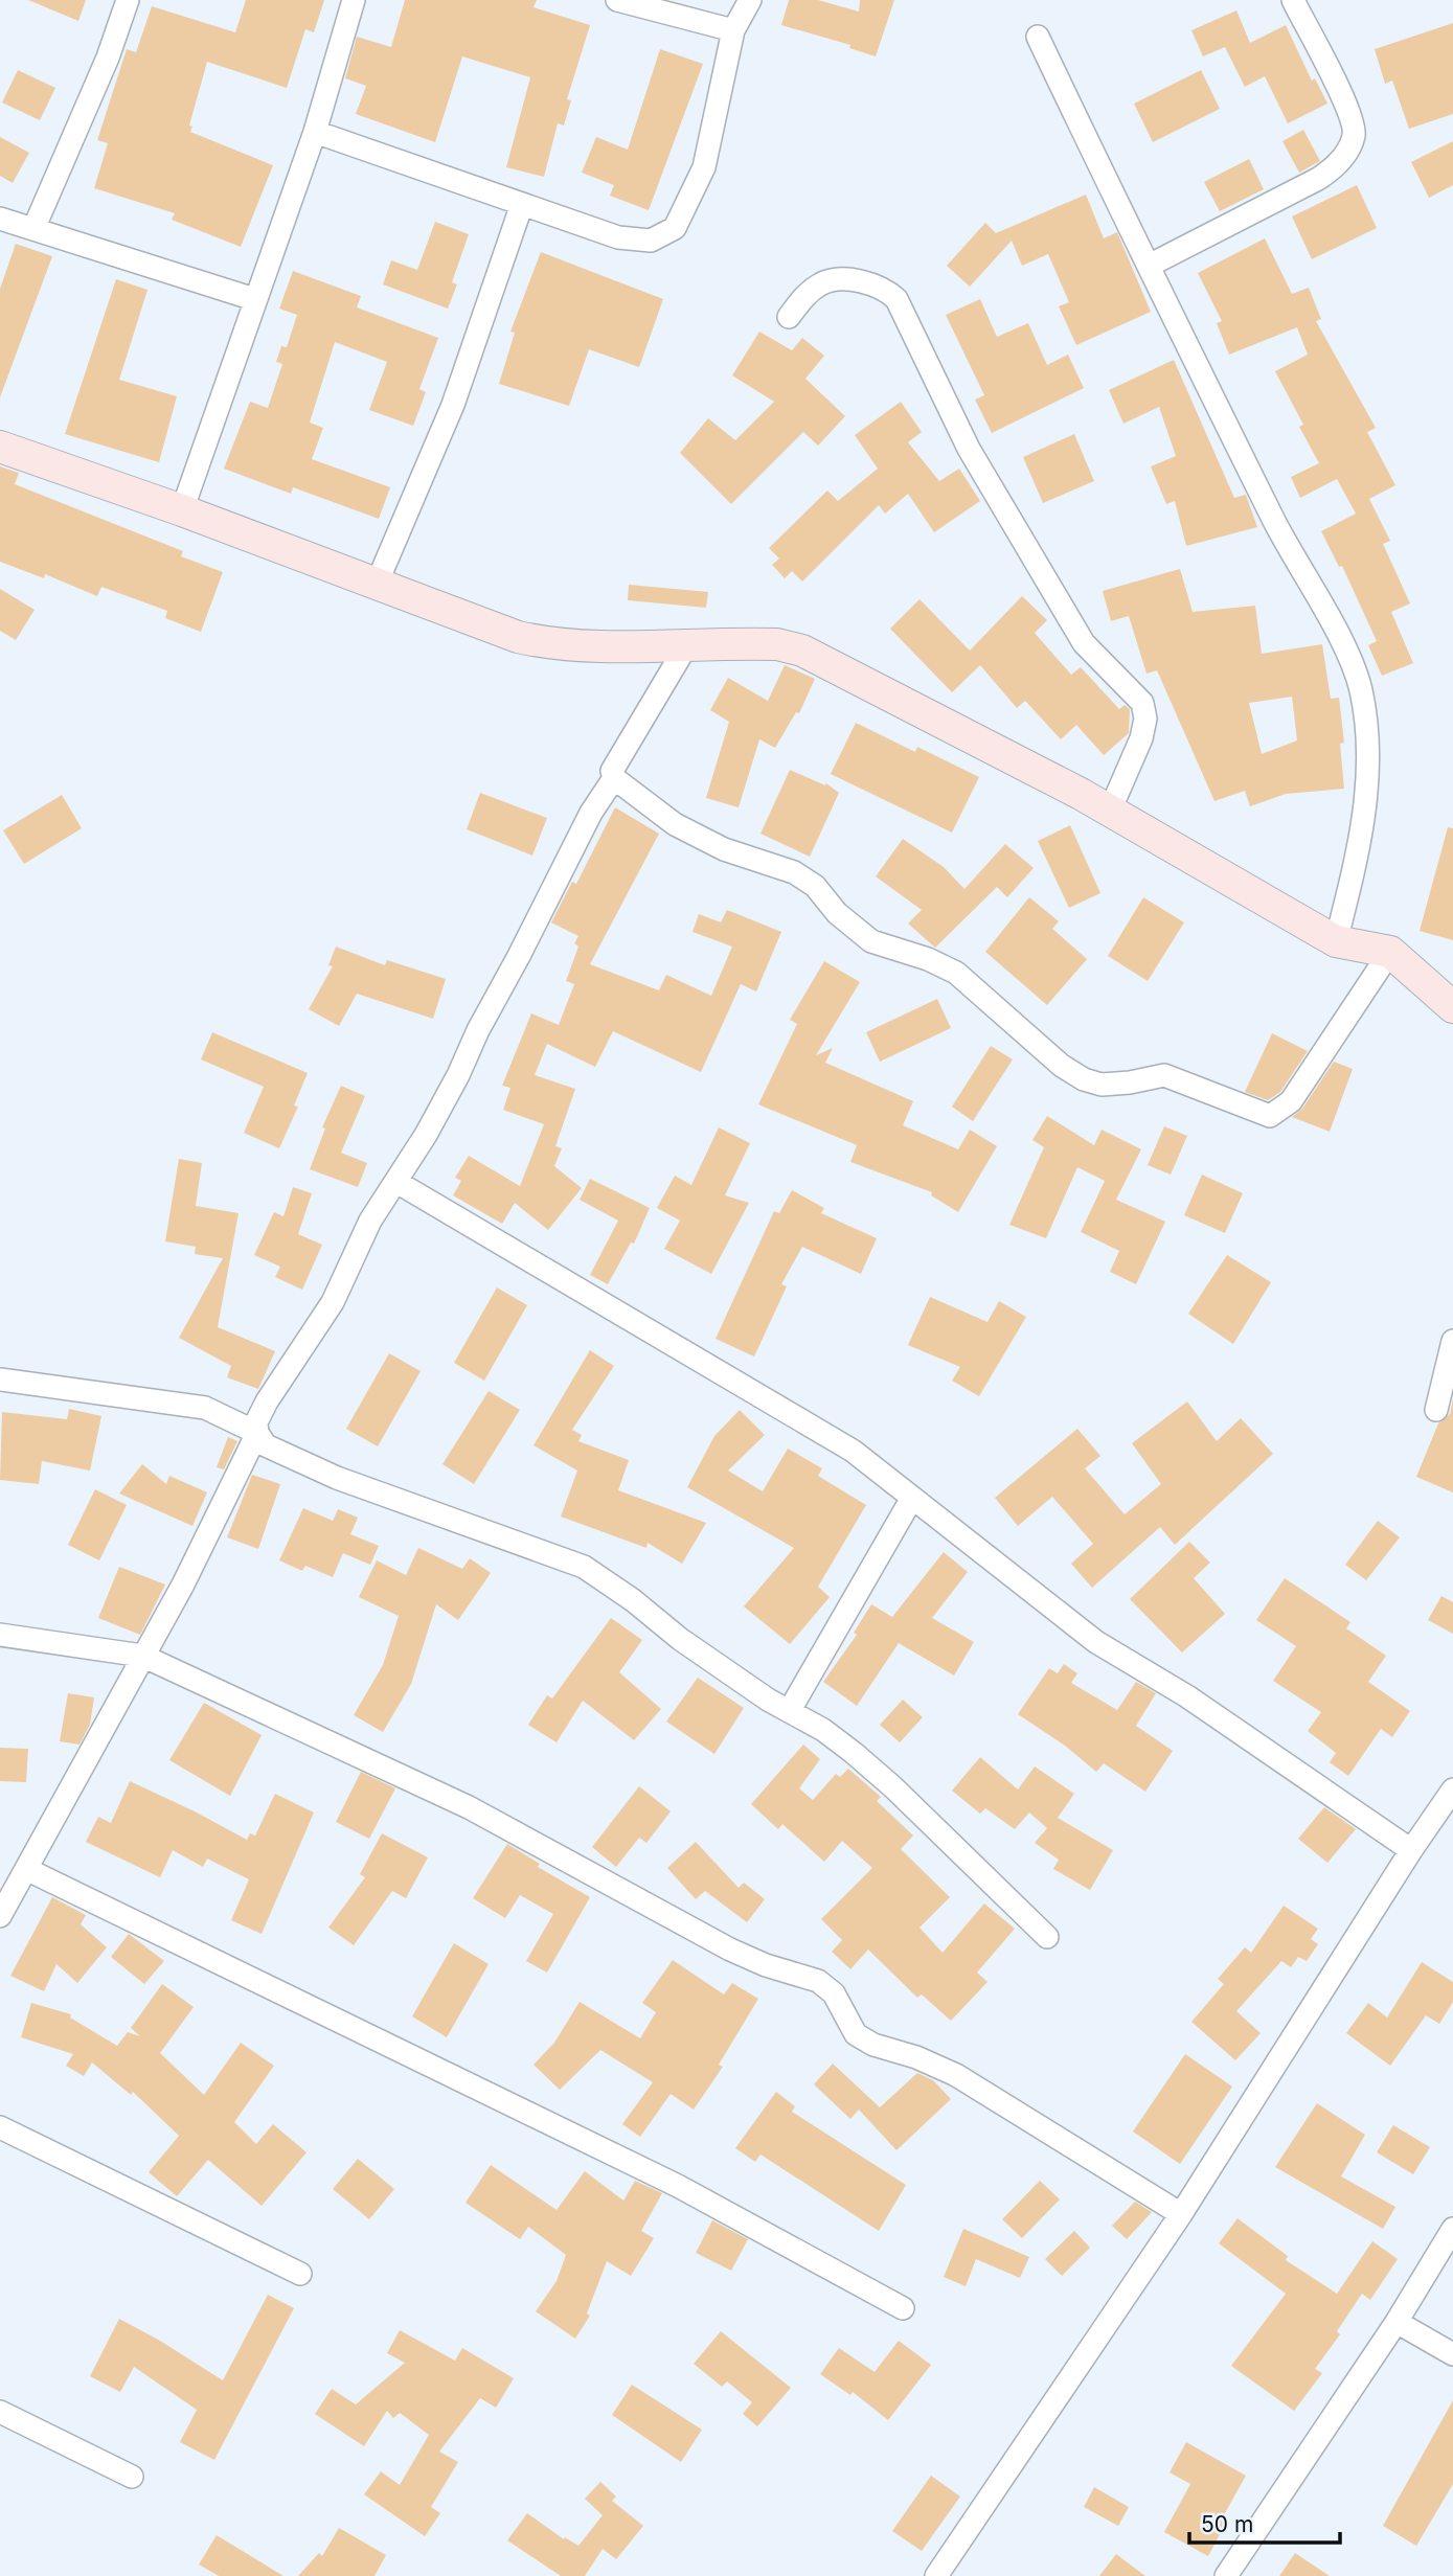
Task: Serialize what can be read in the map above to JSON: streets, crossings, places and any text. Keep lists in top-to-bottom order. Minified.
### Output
{"scale_bar":"50 m"}
